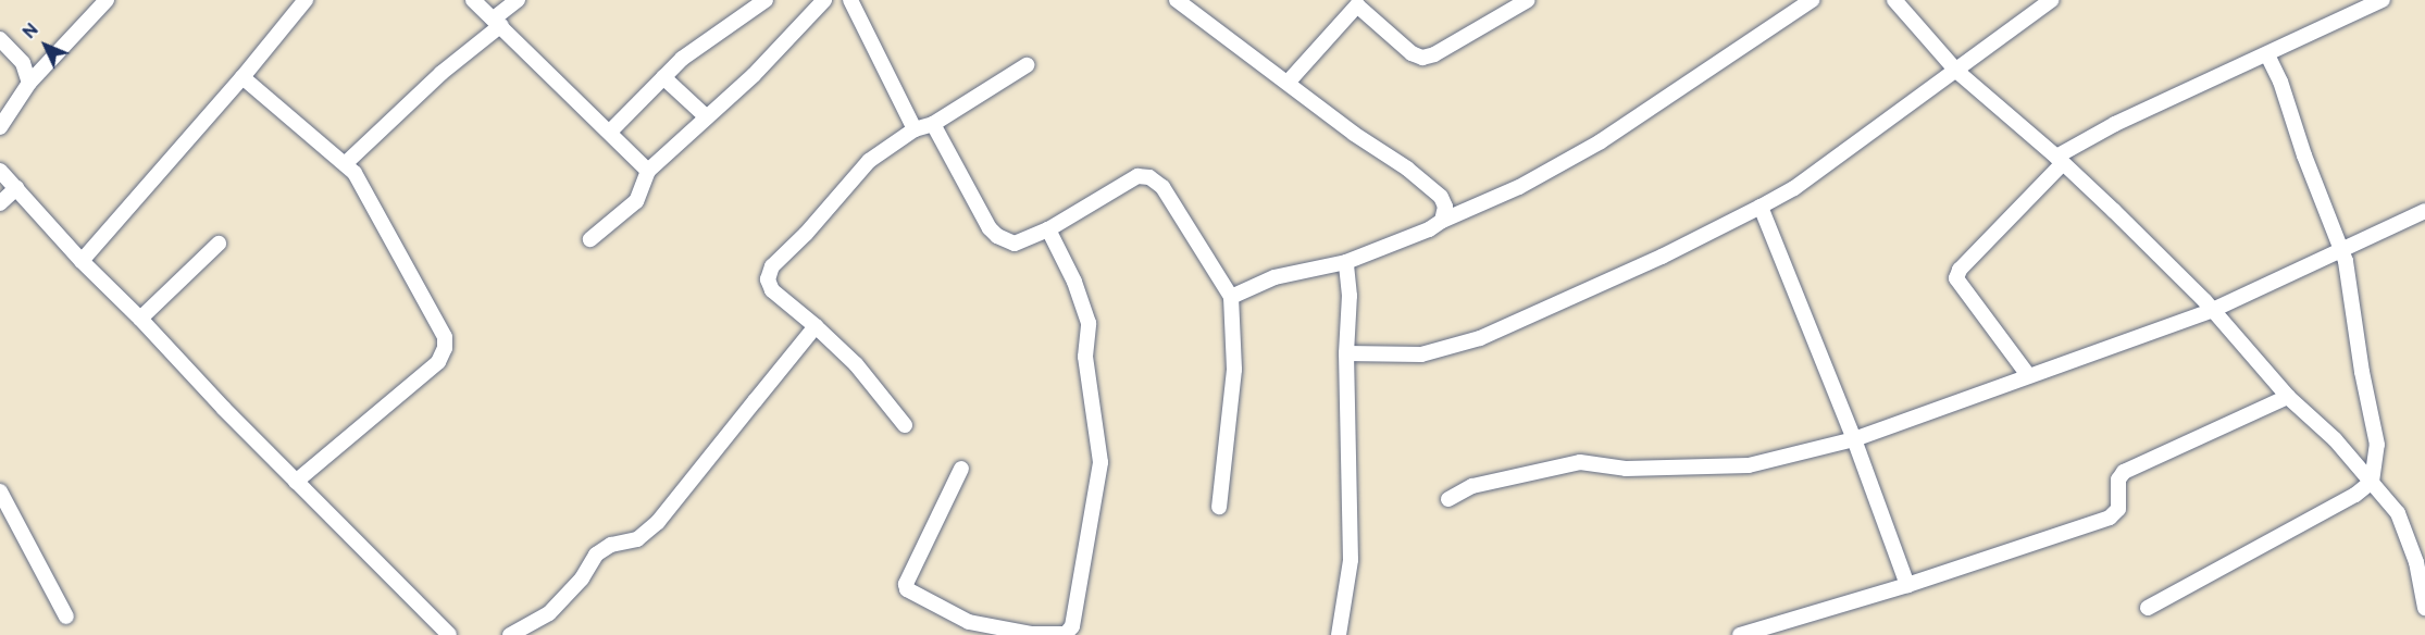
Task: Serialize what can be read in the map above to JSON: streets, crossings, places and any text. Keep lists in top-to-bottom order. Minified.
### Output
{"north":"top left"}
